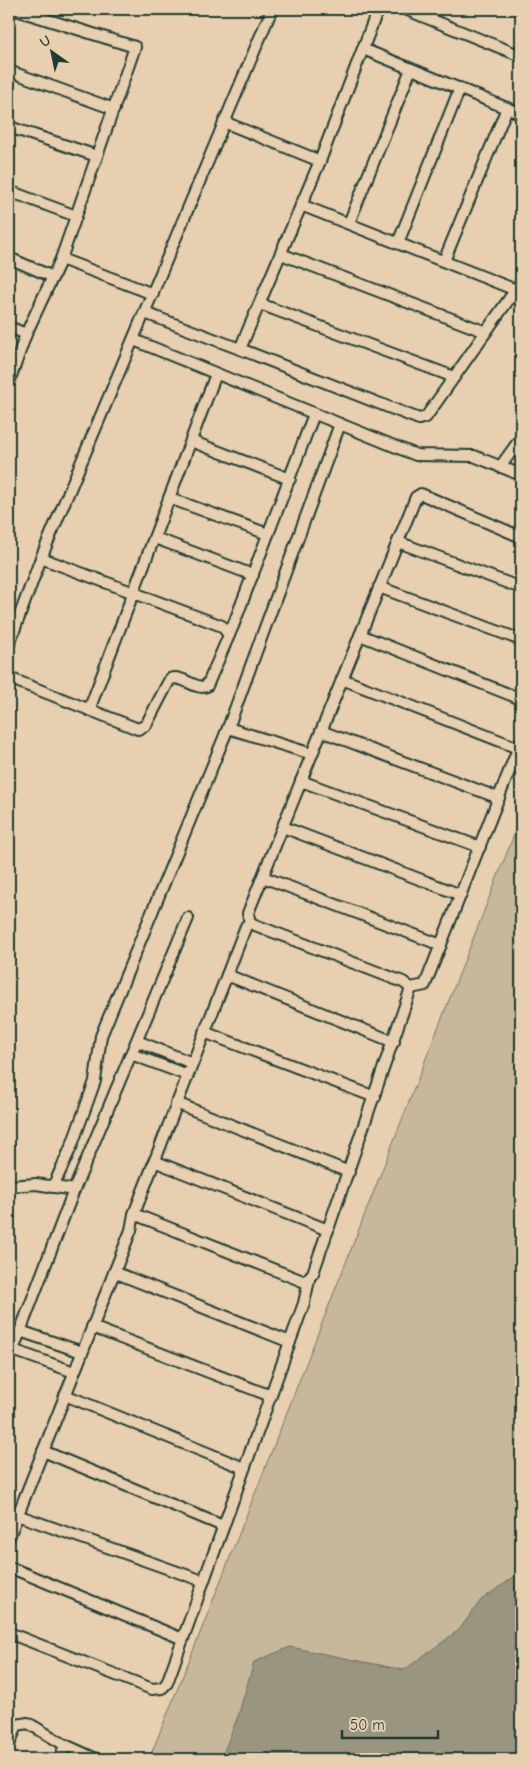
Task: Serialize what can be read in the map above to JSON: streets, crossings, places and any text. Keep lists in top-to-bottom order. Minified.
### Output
{"scale_bar":"50 m","north":"top left"}
